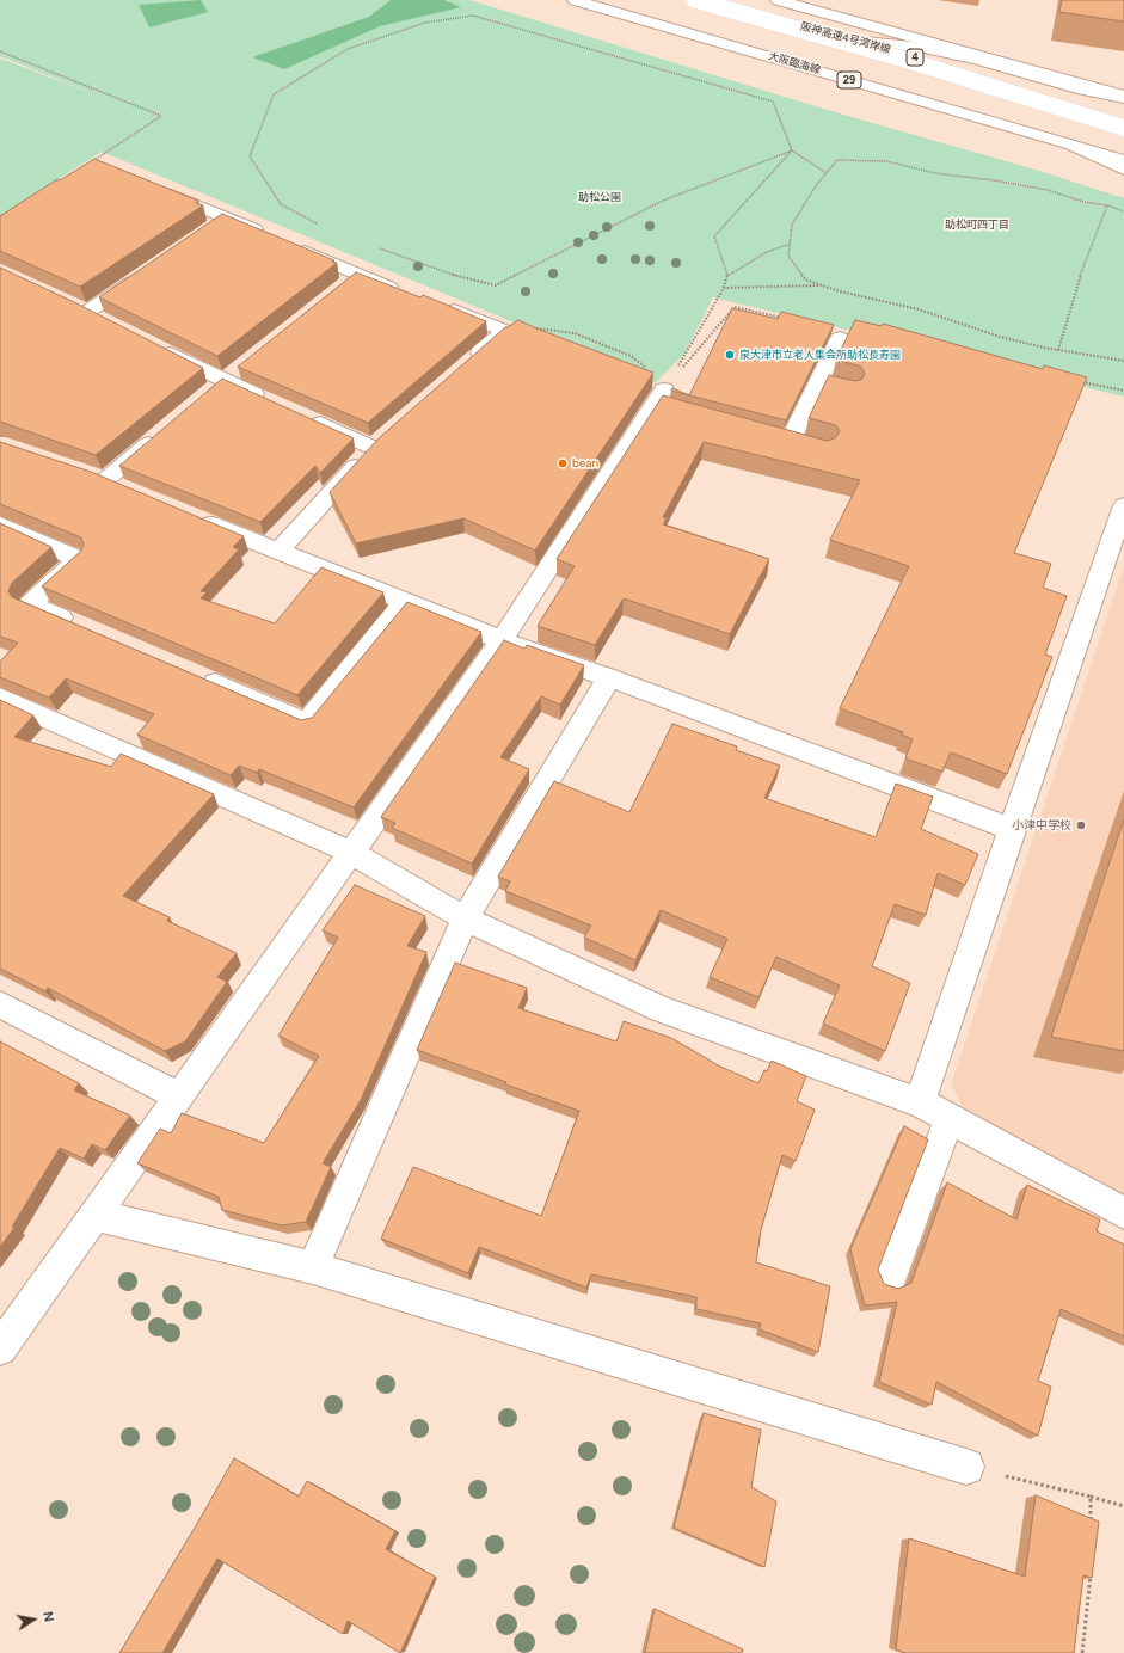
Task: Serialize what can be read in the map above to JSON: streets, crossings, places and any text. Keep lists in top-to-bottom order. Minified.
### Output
{"streets":{"main road":["阪神高速4号湾岸線","4","大阪臨海線","29"]},"districts":["助松町四丁目"],"parks":["助松公園"],"places":["泉大津市立老人集会所助松長寿園","bean","小津中学校"],"north":"right"}
